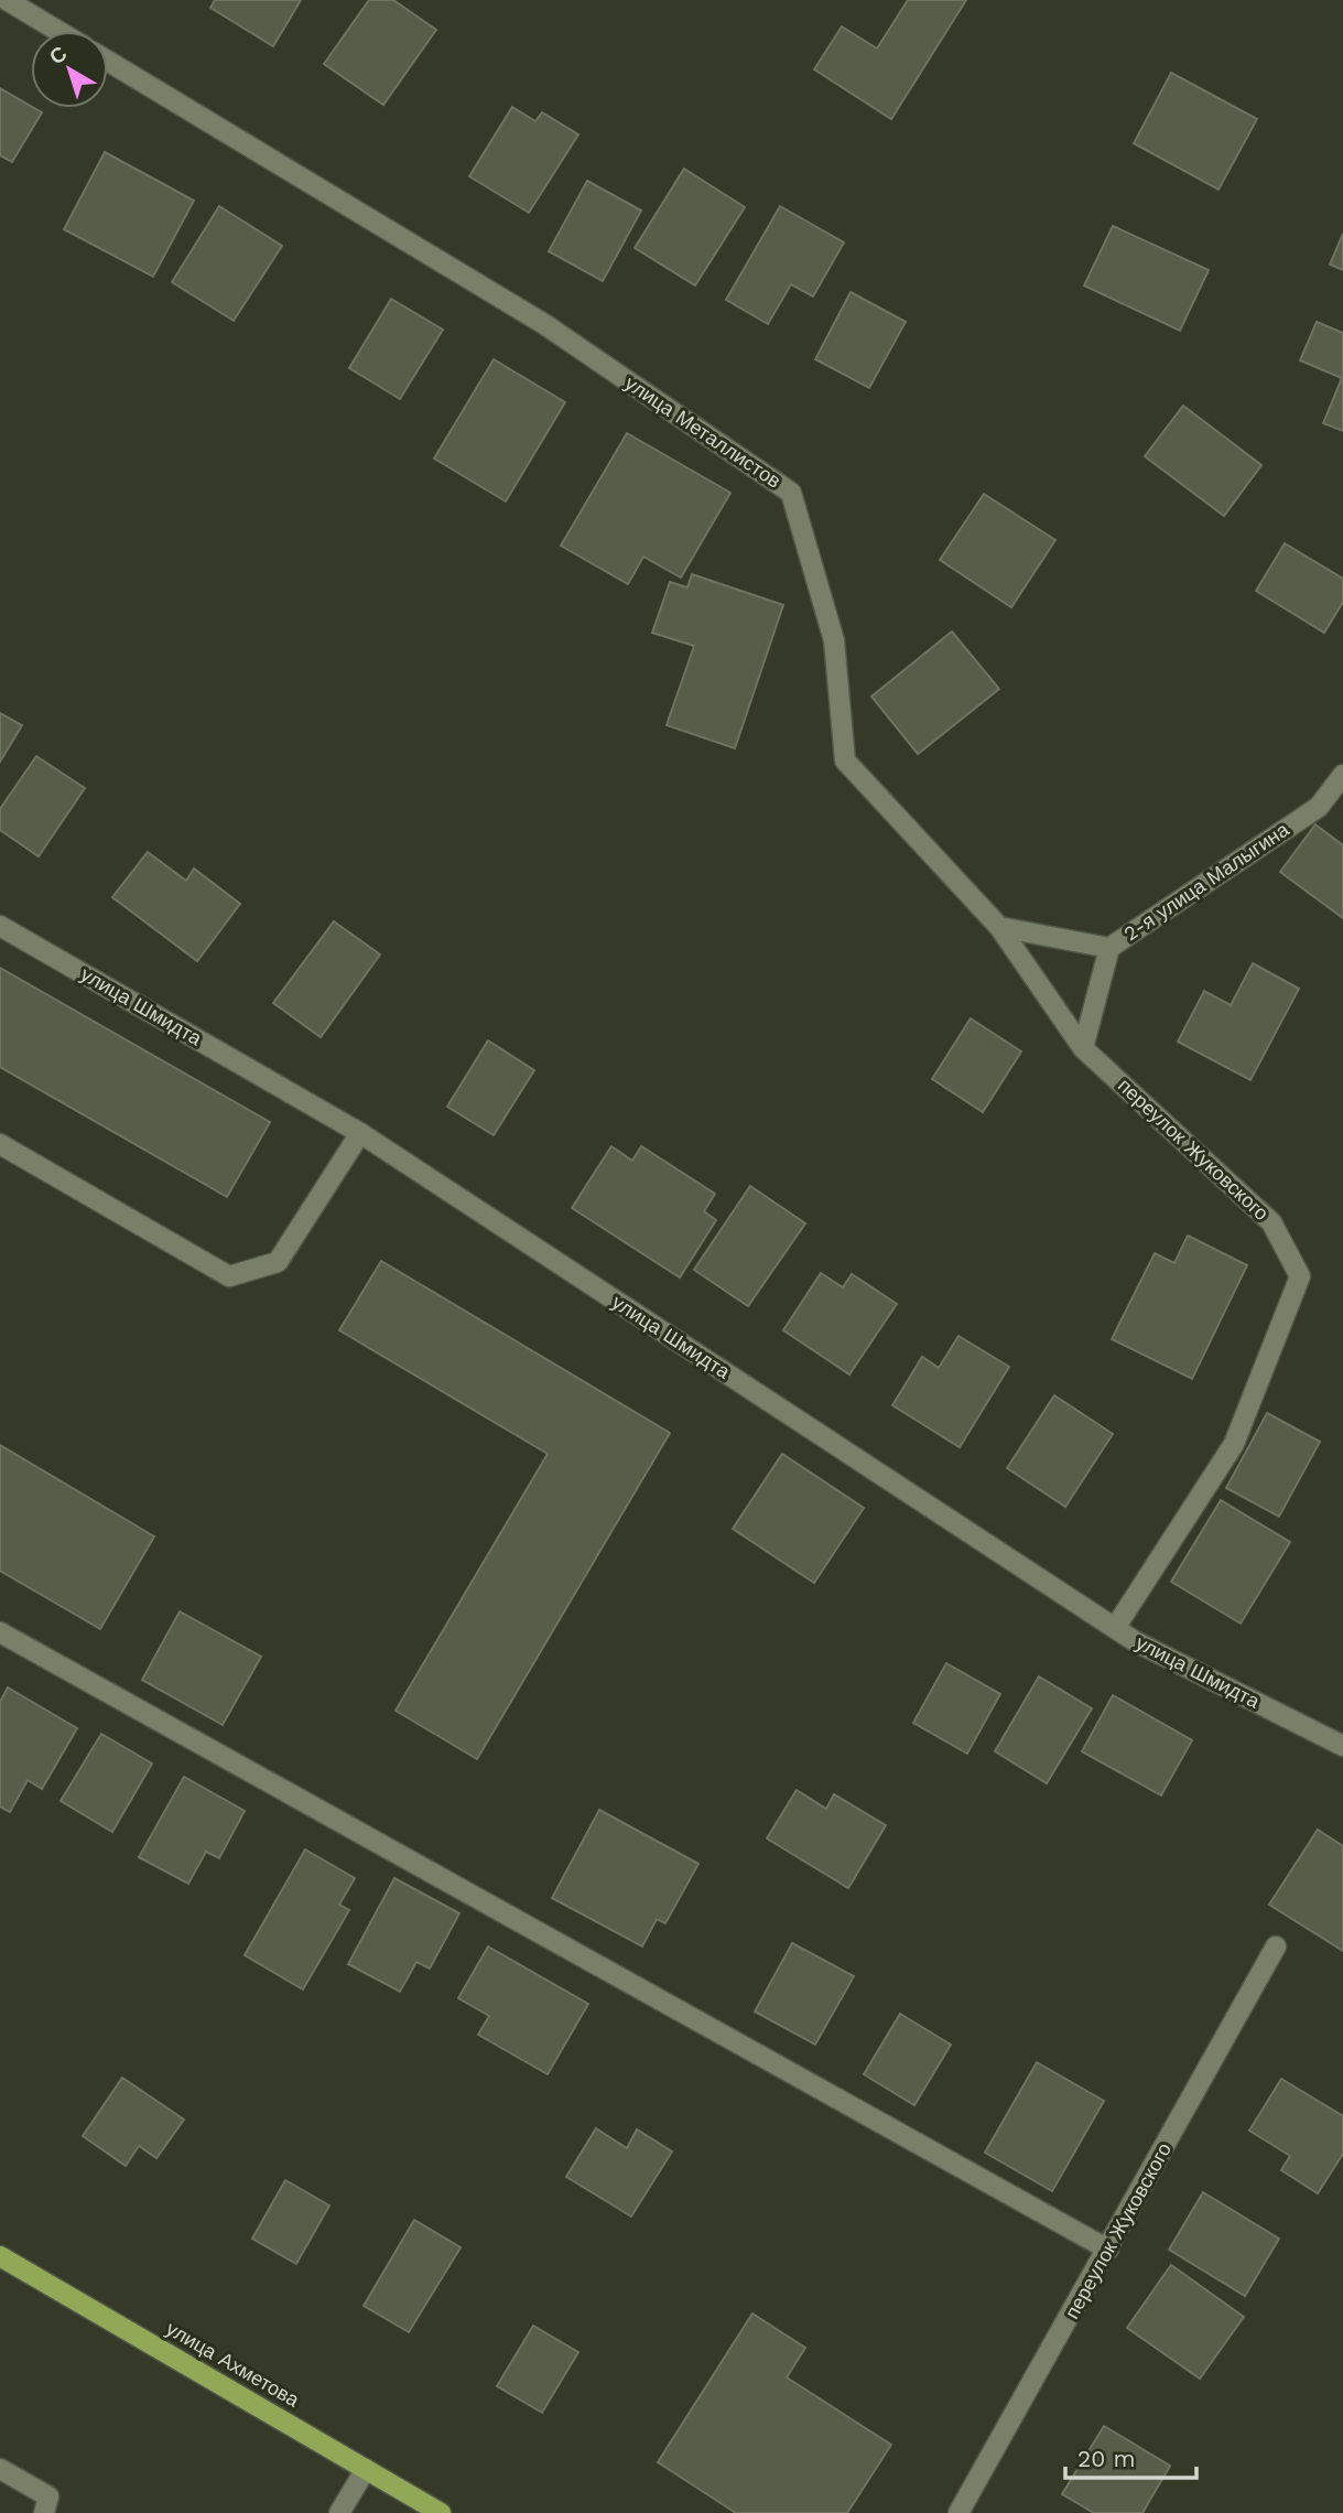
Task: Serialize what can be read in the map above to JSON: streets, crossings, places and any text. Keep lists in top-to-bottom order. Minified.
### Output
{"streets":{"main road":["улица Ахметова"],"street":["улица Металлистов","2-я улица Малыгина","улица Шмидта","переулок Жуковского"]},"crossings":[["улица Металлистов","2-я улица Малыгина"],["улица Металлистов","переулок Жуковского"],["2-я улица Малыгина","переулок Жуковского"],["улица Шмидта","переулок Жуковского"]],"scale_bar":"20 m","north":"top left"}
